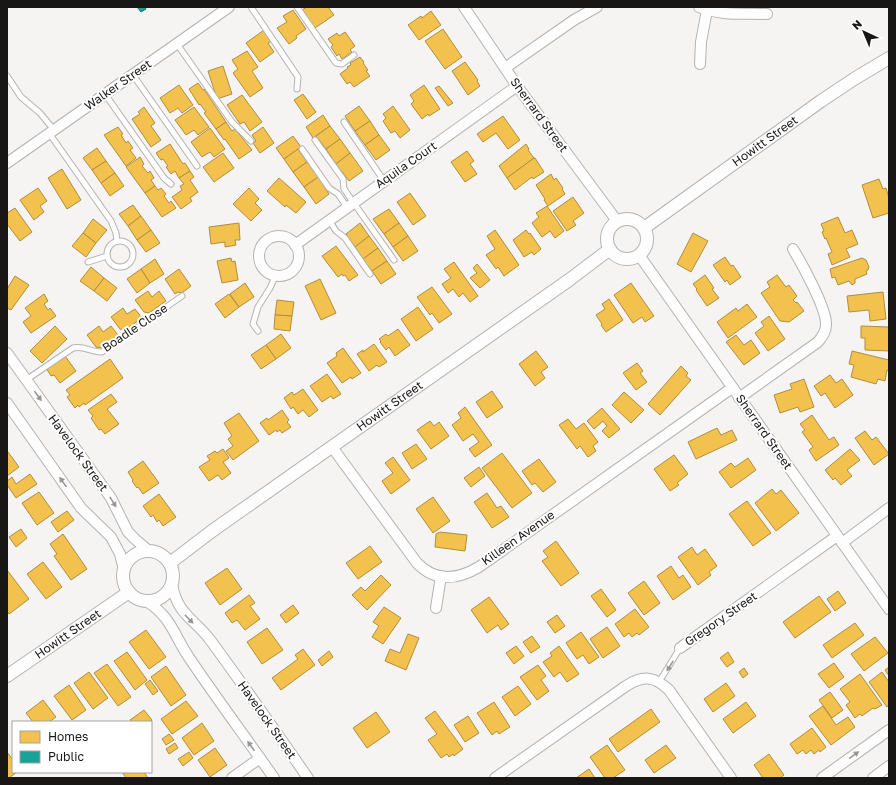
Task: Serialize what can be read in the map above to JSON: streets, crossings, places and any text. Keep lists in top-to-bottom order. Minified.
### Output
{"streets":{"street":["Walker Street","Sherrard Street","Howitt Street","Aquila Court","Havelock Street","Killeen Avenue","Gregory Street"],"lane":["Boadle Close"]},"crossings":[["Sherrard Street","Howitt Street"],["Sherrard Street","Aquila Court"],["Sherrard Street","Killeen Avenue"],["Sherrard Street","Gregory Street"],["Howitt Street","Havelock Street"],["Howitt Street","Killeen Avenue"],["Boadle Close","Havelock Street"]],"legend":["Homes","Public"],"north":"top left"}
